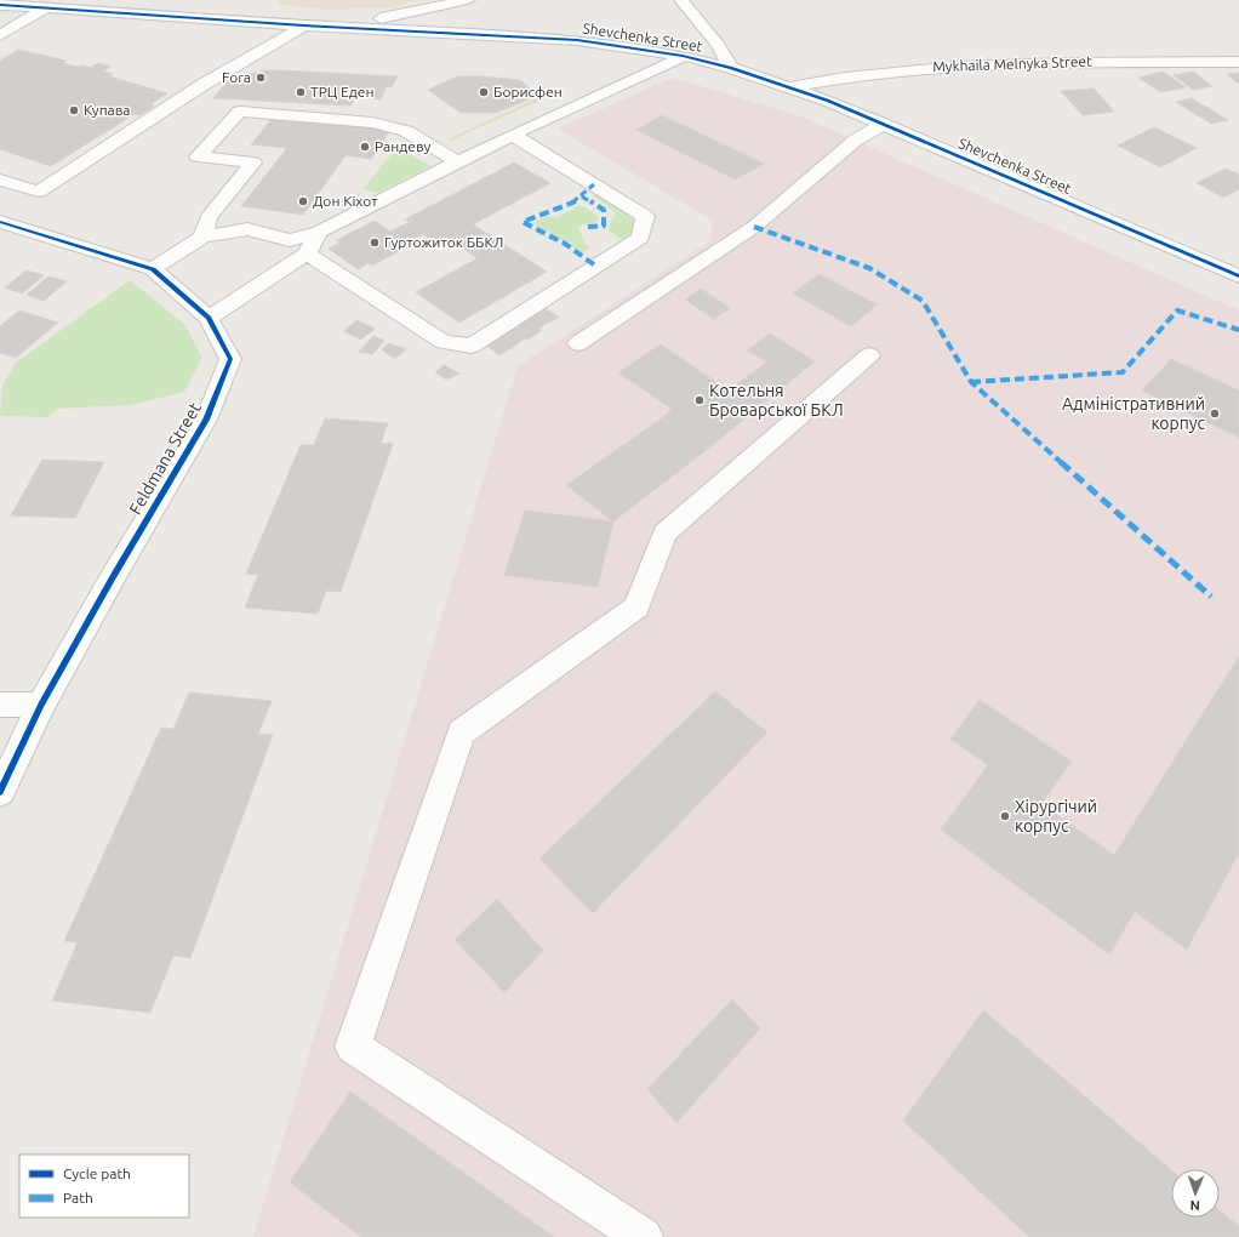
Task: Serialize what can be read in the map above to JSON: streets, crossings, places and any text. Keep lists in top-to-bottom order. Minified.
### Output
{"streets":{"street":["Shevchenka Street","Mykhaila Melnyka Street","Feldmana Street"]},"crossings":[["Shevchenka Street","Mykhaila Melnyka Street"]],"places":["Fora","ТРЦ Еден","Борисфен","Купава","Рандеву","Дон Кіхот","Гуртожиток ББКЛ","Котельня Броварської БКЛ","Адміністративний корпус","Хірургічий корпус"],"legend":["Cycle path","Path"],"north":"bottom"}
